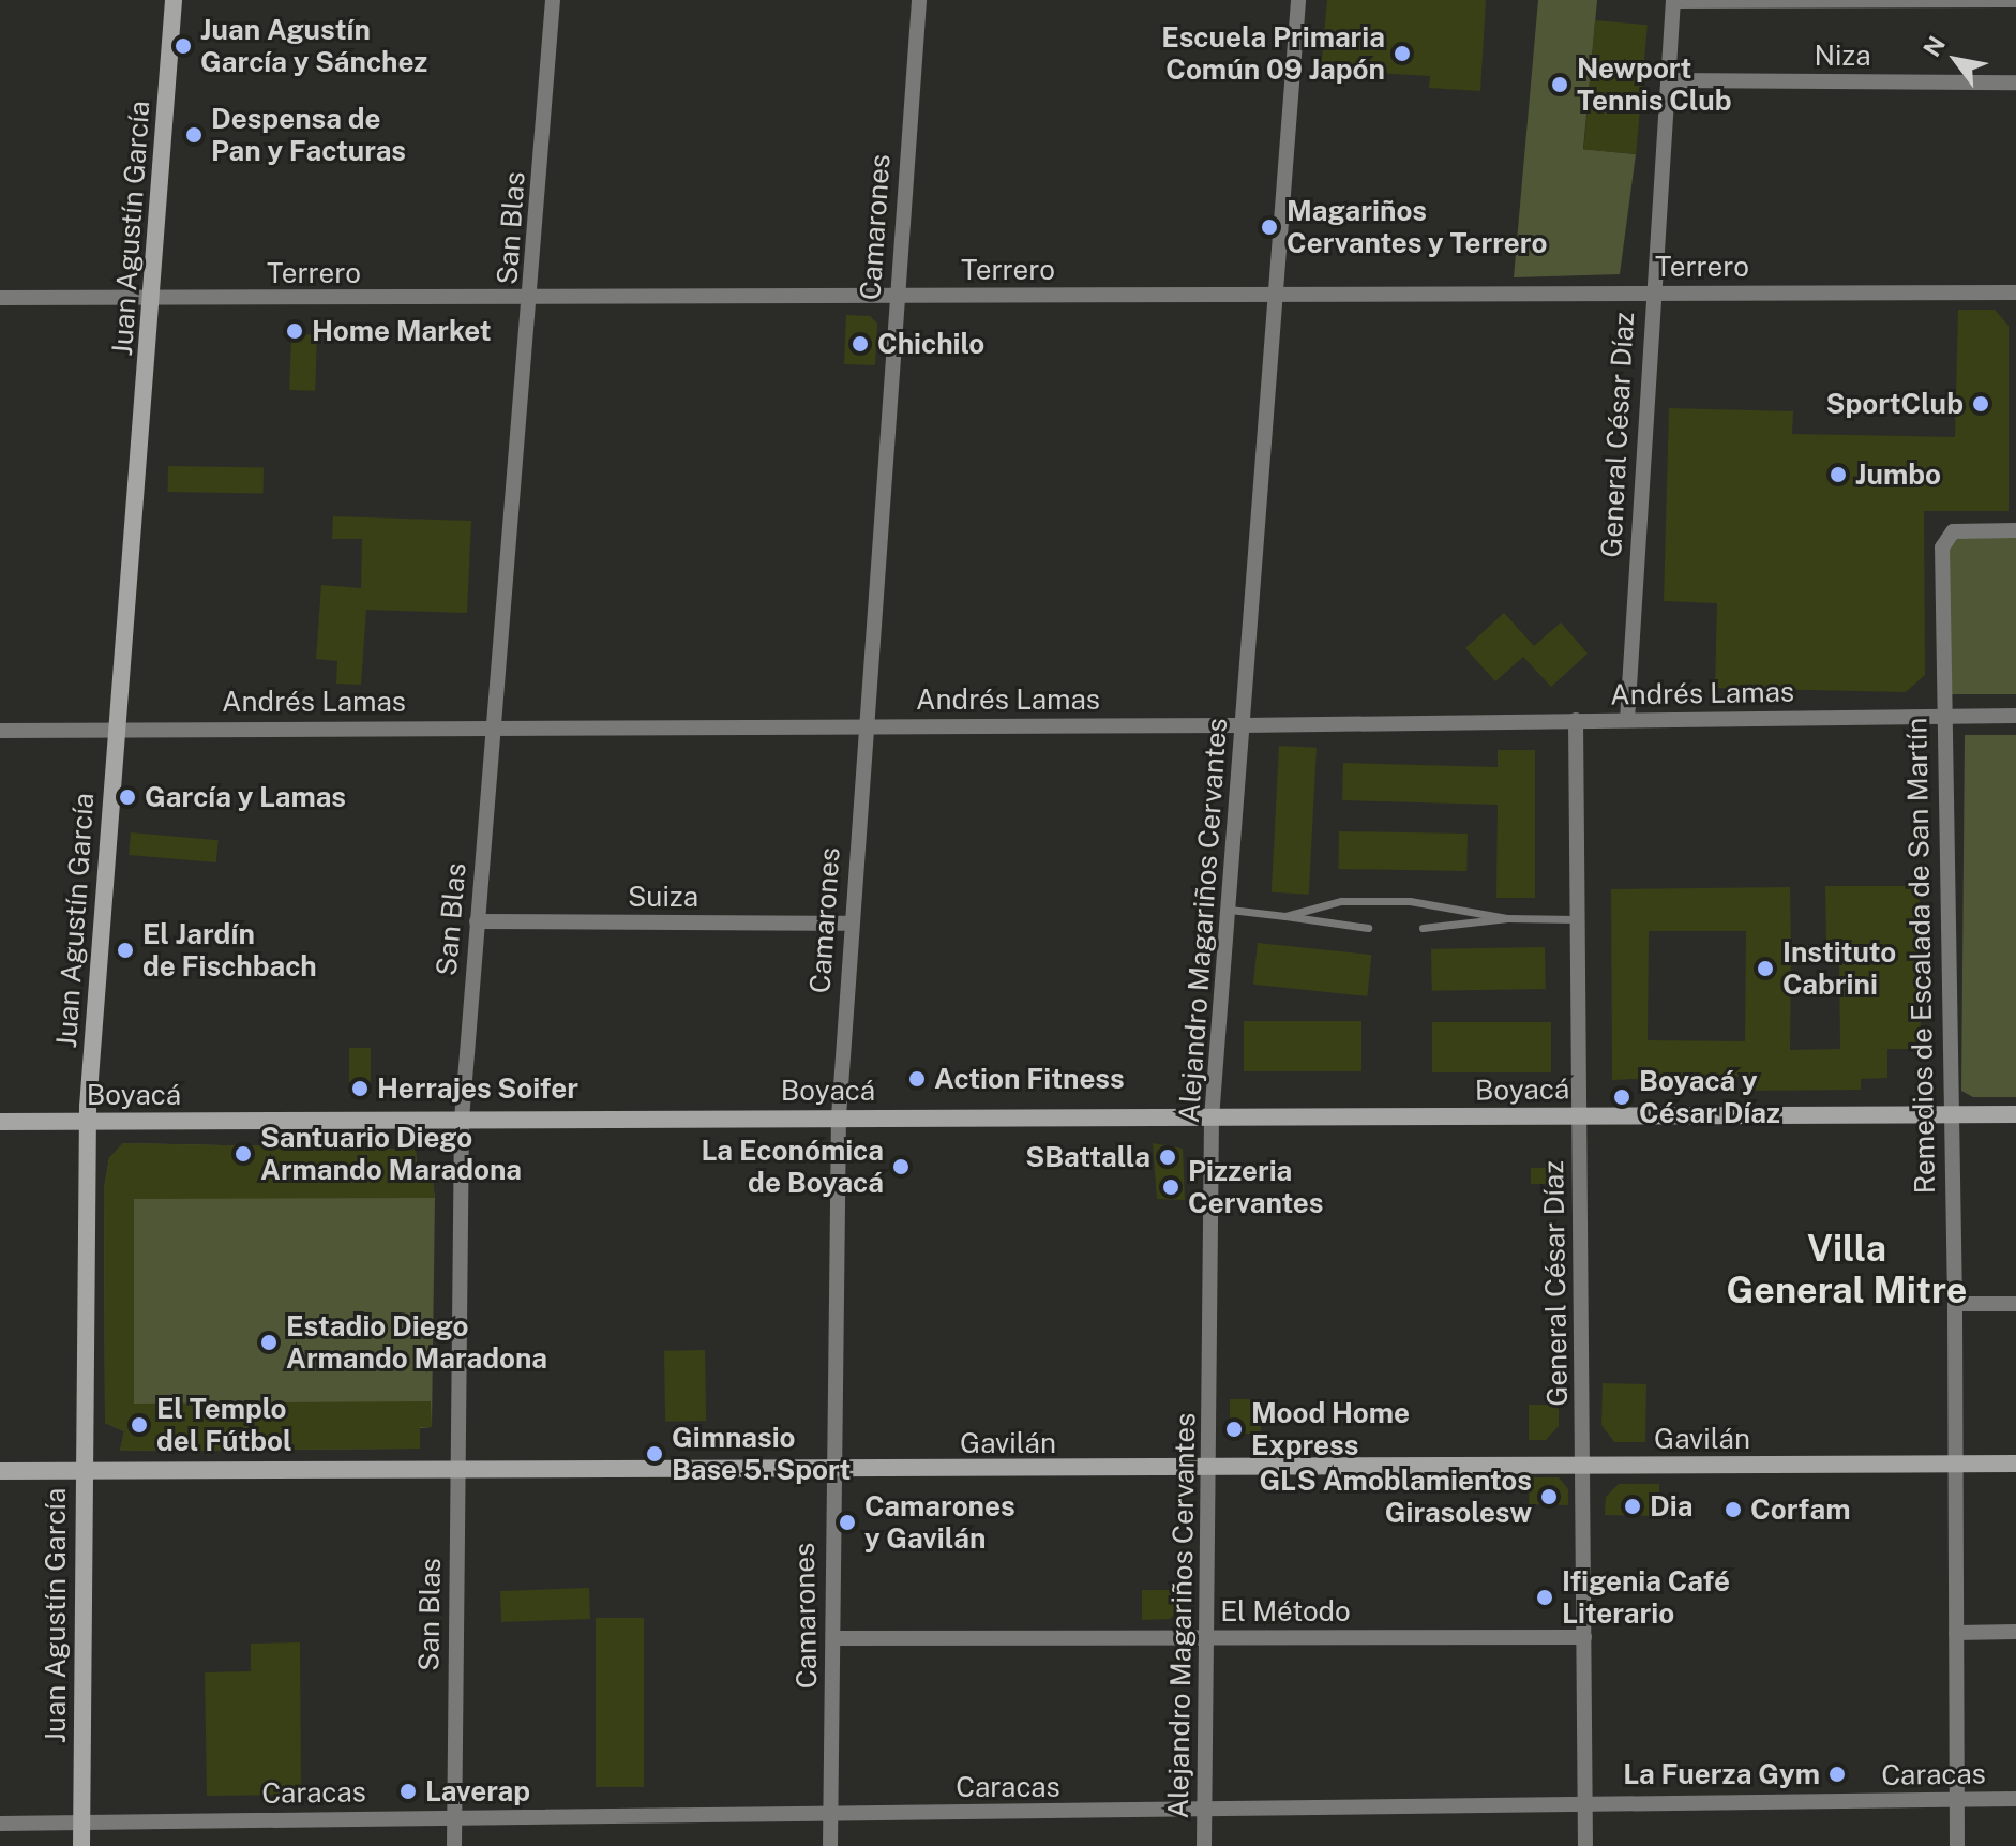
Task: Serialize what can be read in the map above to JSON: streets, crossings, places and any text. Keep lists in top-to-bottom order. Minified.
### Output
{"streets":{"street":["Niza","Camarones","Juan Agustín García","San Blas","Terrero","General César Díaz","Andrés Lamas","Suiza","Alejandro Magariños Cervantes","Remedios de Escalada de San Martín","Boyacá","Gavilán","El Método","Caracas"]},"crossings":[["Niza","General César Díaz"],["Camarones","Terrero"],["Camarones","Andrés Lamas"],["Camarones","Suiza"],["Camarones","Boyacá"],["Camarones","Gavilán"],["Camarones","El Método"],["Camarones","Caracas"],["Juan Agustín García","Terrero"],["Juan Agustín García","Andrés Lamas"],["Juan Agustín García","Boyacá"],["Juan Agustín García","Gavilán"],["Juan Agustín García","Caracas"],["San Blas","Terrero"],["San Blas","Andrés Lamas"],["San Blas","Suiza"],["San Blas","Boyacá"],["San Blas","Gavilán"],["San Blas","Caracas"],["Terrero","General César Díaz"],["Terrero","Alejandro Magariños Cervantes"],["General César Díaz","Andrés Lamas"],["General César Díaz","Boyacá"],["General César Díaz","Gavilán"],["General César Díaz","El Método"],["General César Díaz","Caracas"],["Andrés Lamas","Alejandro Magariños Cervantes"],["Andrés Lamas","Remedios de Escalada de San Martín"],["Alejandro Magariños Cervantes","Boyacá"],["Alejandro Magariños Cervantes","Gavilán"],["Alejandro Magariños Cervantes","El Método"],["Alejandro Magariños Cervantes","Caracas"],["Remedios de Escalada de San Martín","Boyacá"],["Remedios de Escalada de San Martín","Gavilán"],["Remedios de Escalada de San Martín","Caracas"]],"districts":["Villa General Mitre"],"places":["Juan Agustín García y Sánchez","Escuela Primaria Común 09 Japón","Newport Tennis Club","Despensa de Pan y Facturas","Magariños Cervantes y Terrero","Home Market","Chichilo","SportClub","Jumbo","García y Lamas","El Jardín de Fischbach","Instituto Cabrini","Action Fitness","Herrajes Soifer","Boyacá y César Díaz","Santuario Diego Armando Maradona","SBattalla","La Económica de Boyacá","Pizzeria Cervantes","Estadio Diego Armando Maradona","El Templo del Fútbol","Mood Home Express","Gimnasio Base 5. Sport","GLS Amoblamientos Girasolesw","Dia","Corfam","Camarones y Gavilán","Ifigenia Café Literario","La Fuerza Gym","Laverap"],"north":"top left"}
